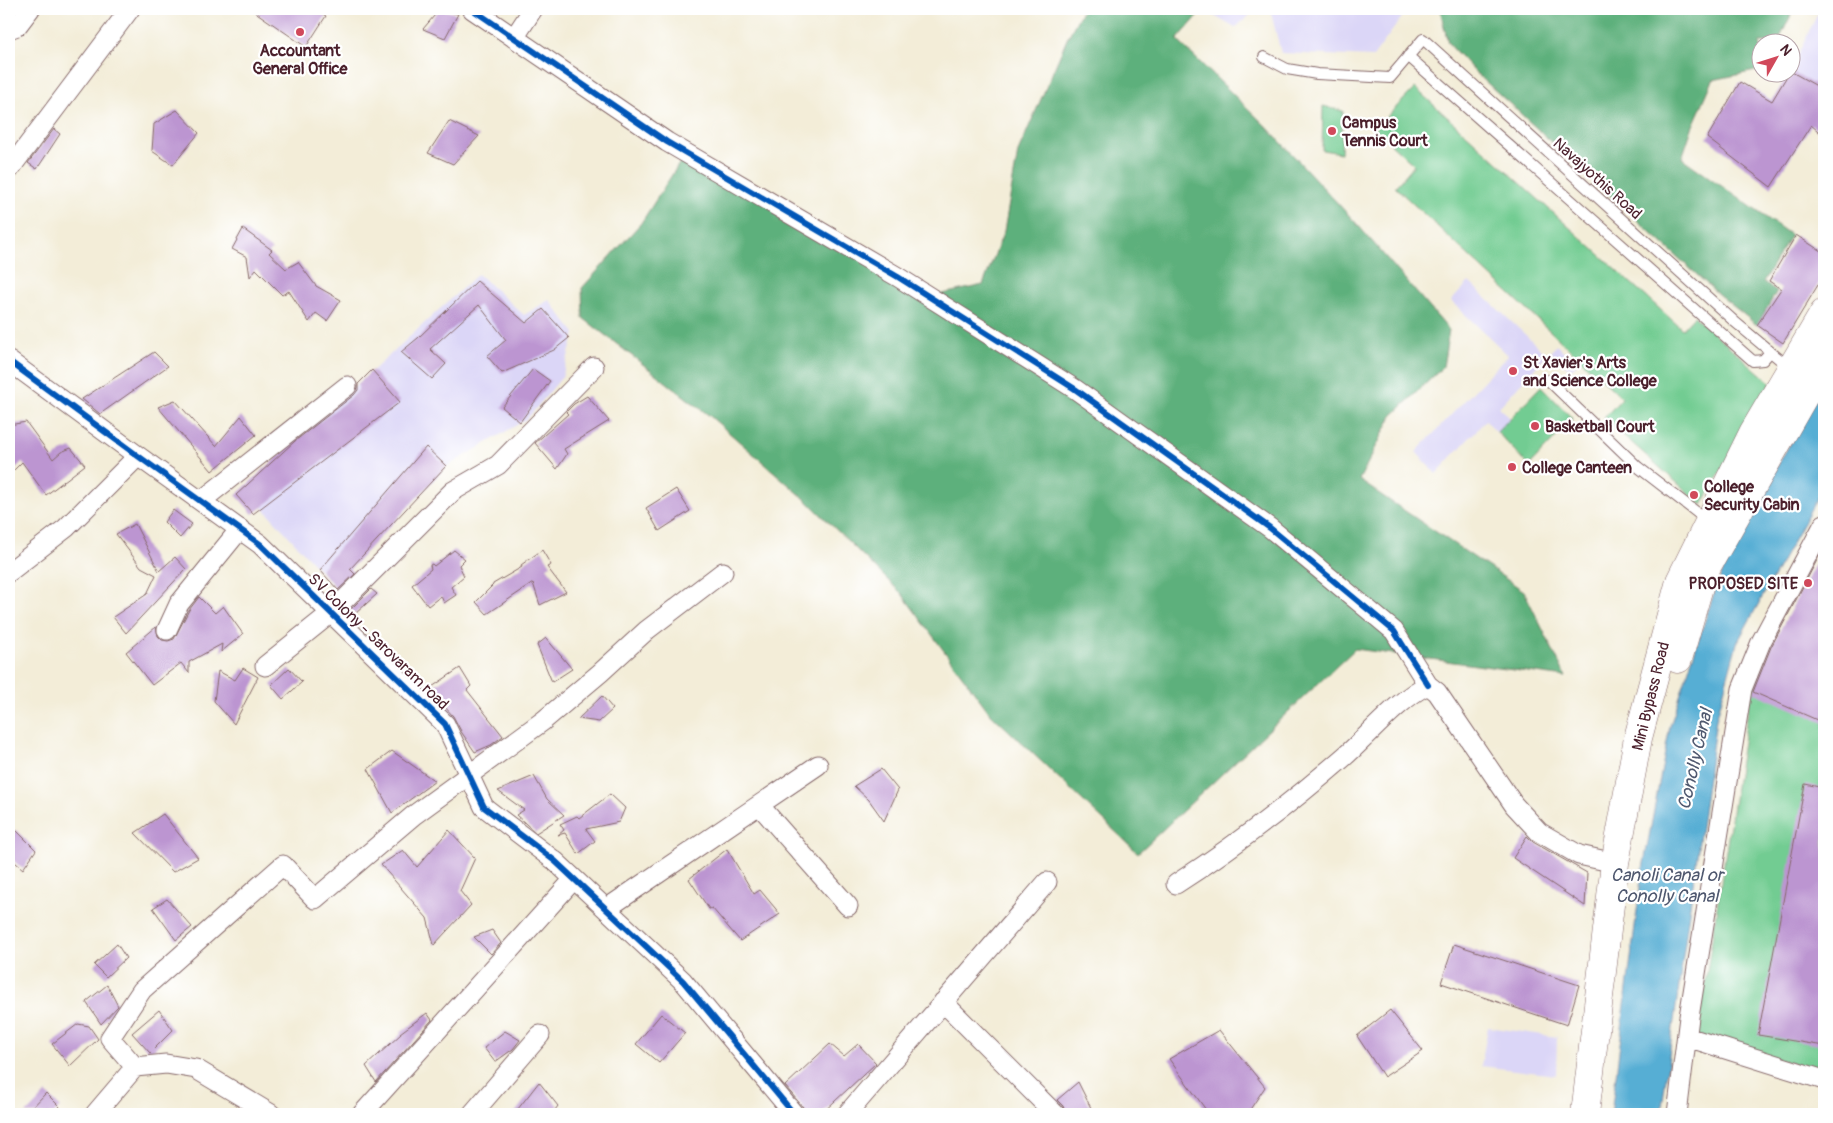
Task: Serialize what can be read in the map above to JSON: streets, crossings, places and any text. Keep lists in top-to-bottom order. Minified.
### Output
{"streets":{"main road":["Mini Bypass Road"],"street":["SV Colony - Sarovaram road"],"lane":["Navajyothis Road"]},"crossings":[["Navajyothis Road","Mini Bypass Road"]],"water":["Conolly Canal","Canoli Canal or Conolly Canal"],"places":["Accountant General Office","Campus Tennis Court","St Xavier's Arts and Science College","Basketball Court","College Canteen","College Security Cabin","PROPOSED SITE"],"north":"top right"}
